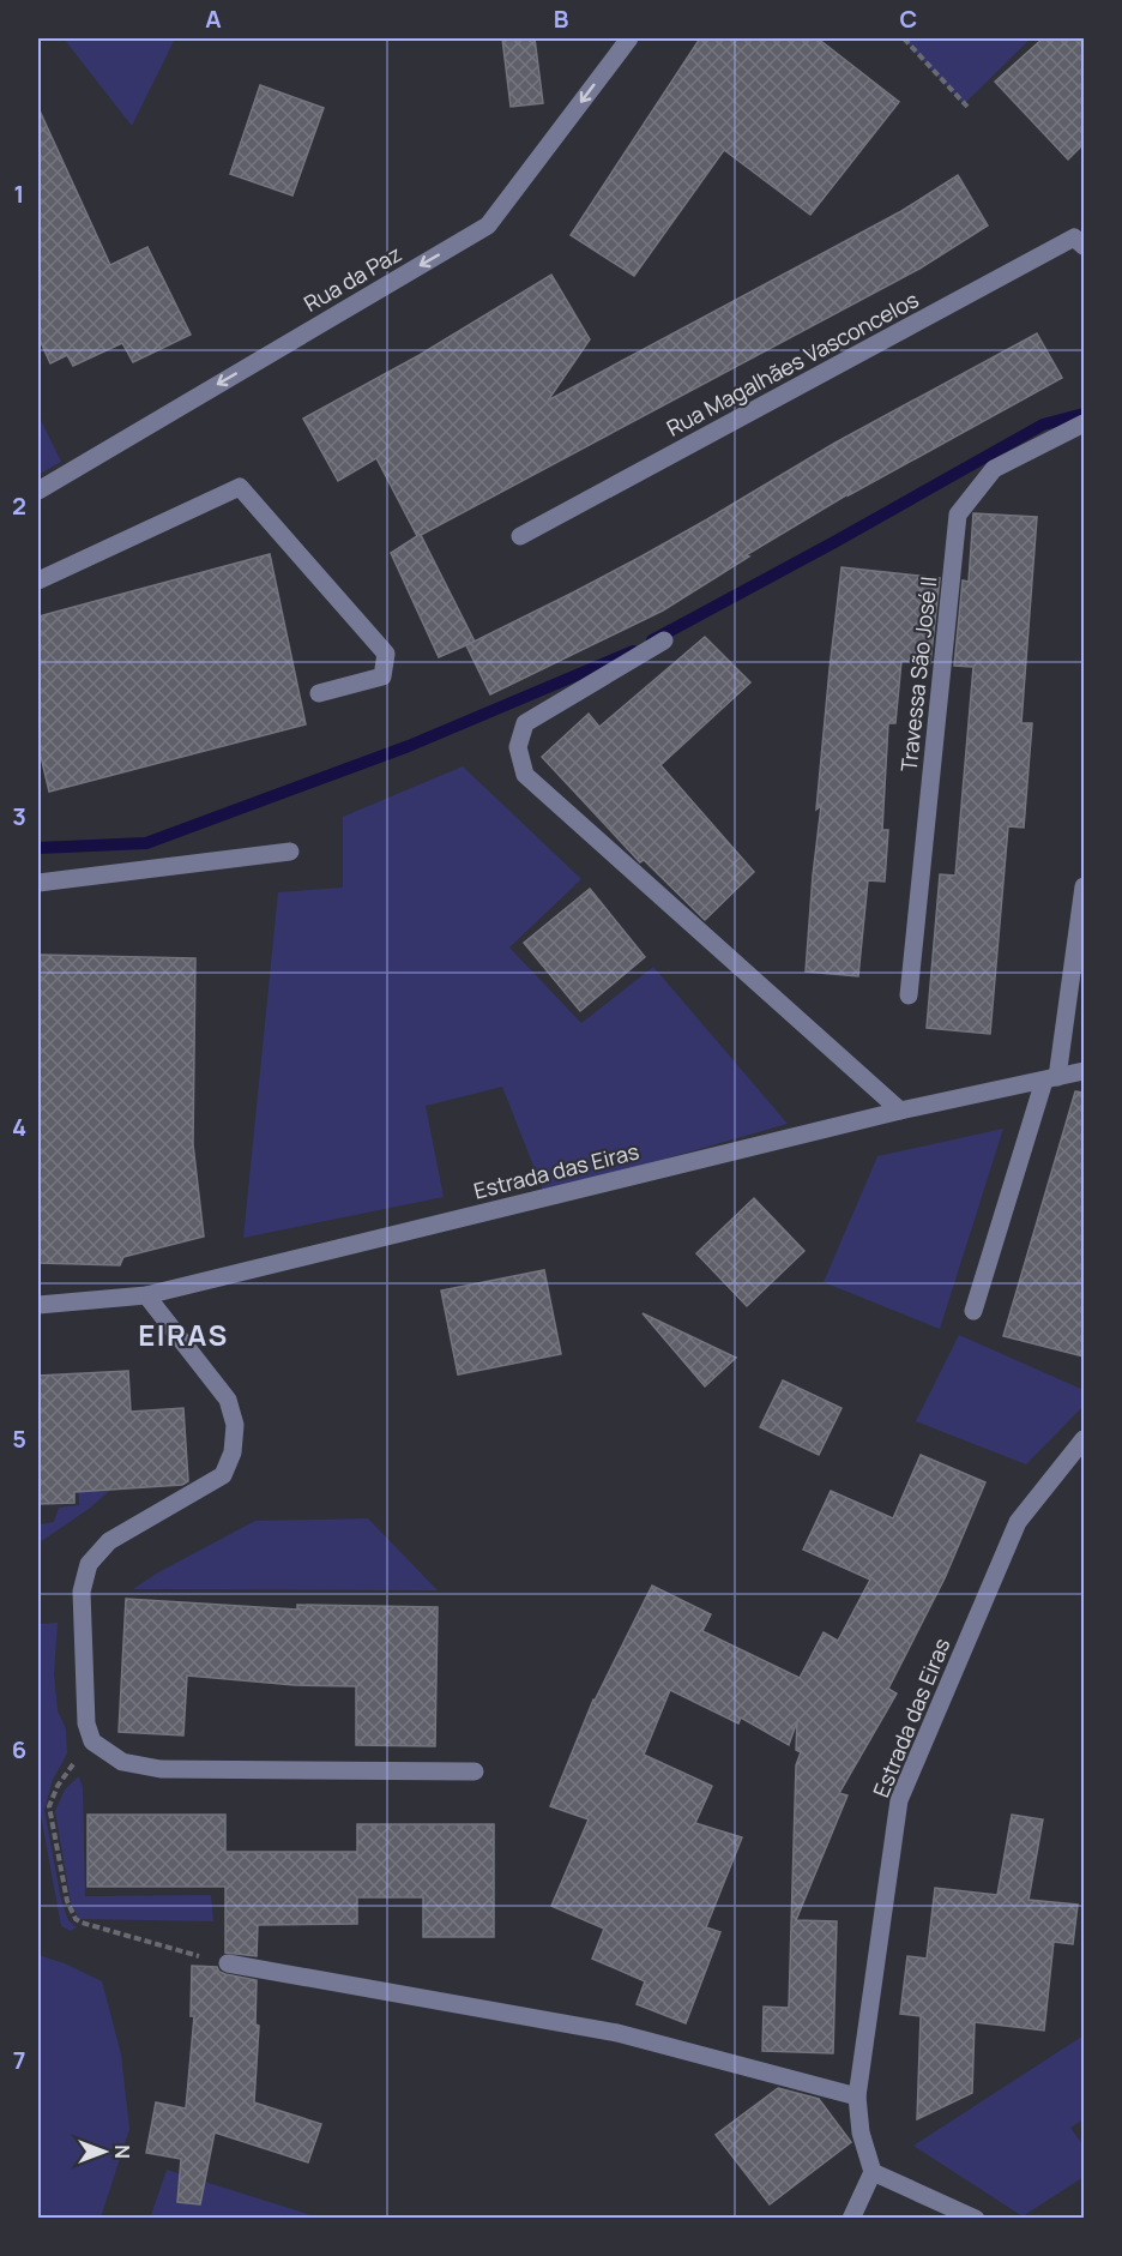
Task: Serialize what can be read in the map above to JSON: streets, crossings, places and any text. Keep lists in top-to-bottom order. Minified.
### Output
{"streets":{"street":["Rua da Paz","Rua Magalhães Vasconcelos","Travessa São José II","Estrada das Eiras"]},"one_way":["Rua da Paz"],"districts":["EIRAS"],"north":"right","grid":{"columns":["A","B","C"],"rows":["1","2","3","4","5","6","7"]}}
